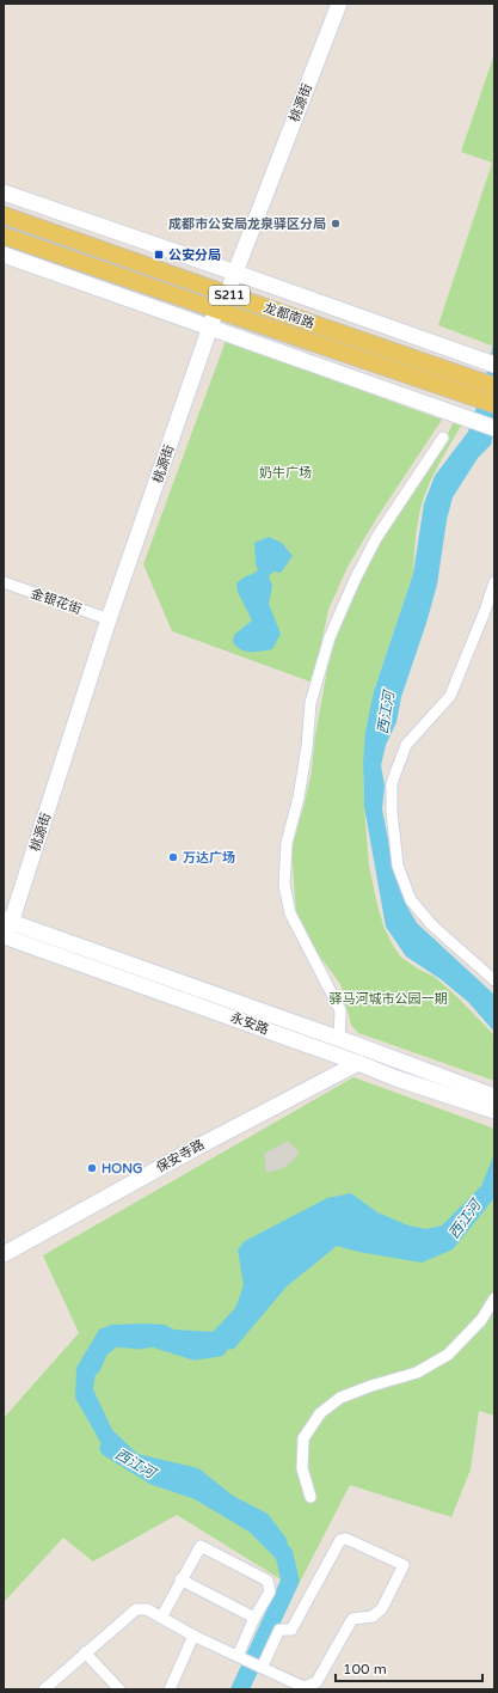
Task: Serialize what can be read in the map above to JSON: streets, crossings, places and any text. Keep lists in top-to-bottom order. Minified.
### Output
{"streets":{"main road":["S211","龙都南路"],"street":["桃源街","金银花街","永安路","保安寺路"]},"crossings":[["桃源街","龙都南路"],["桃源街","金银花街"],["桃源街","永安路"],["永安路","保安寺路"]],"water":["西江河"],"parks":["奶牛广场","驿马河城市公园一期"],"places":{"other":["成都市公安局龙泉驿区分局","万达广场","HONG"],"transit":["公安分局"]},"scale_bar":"100 m"}
